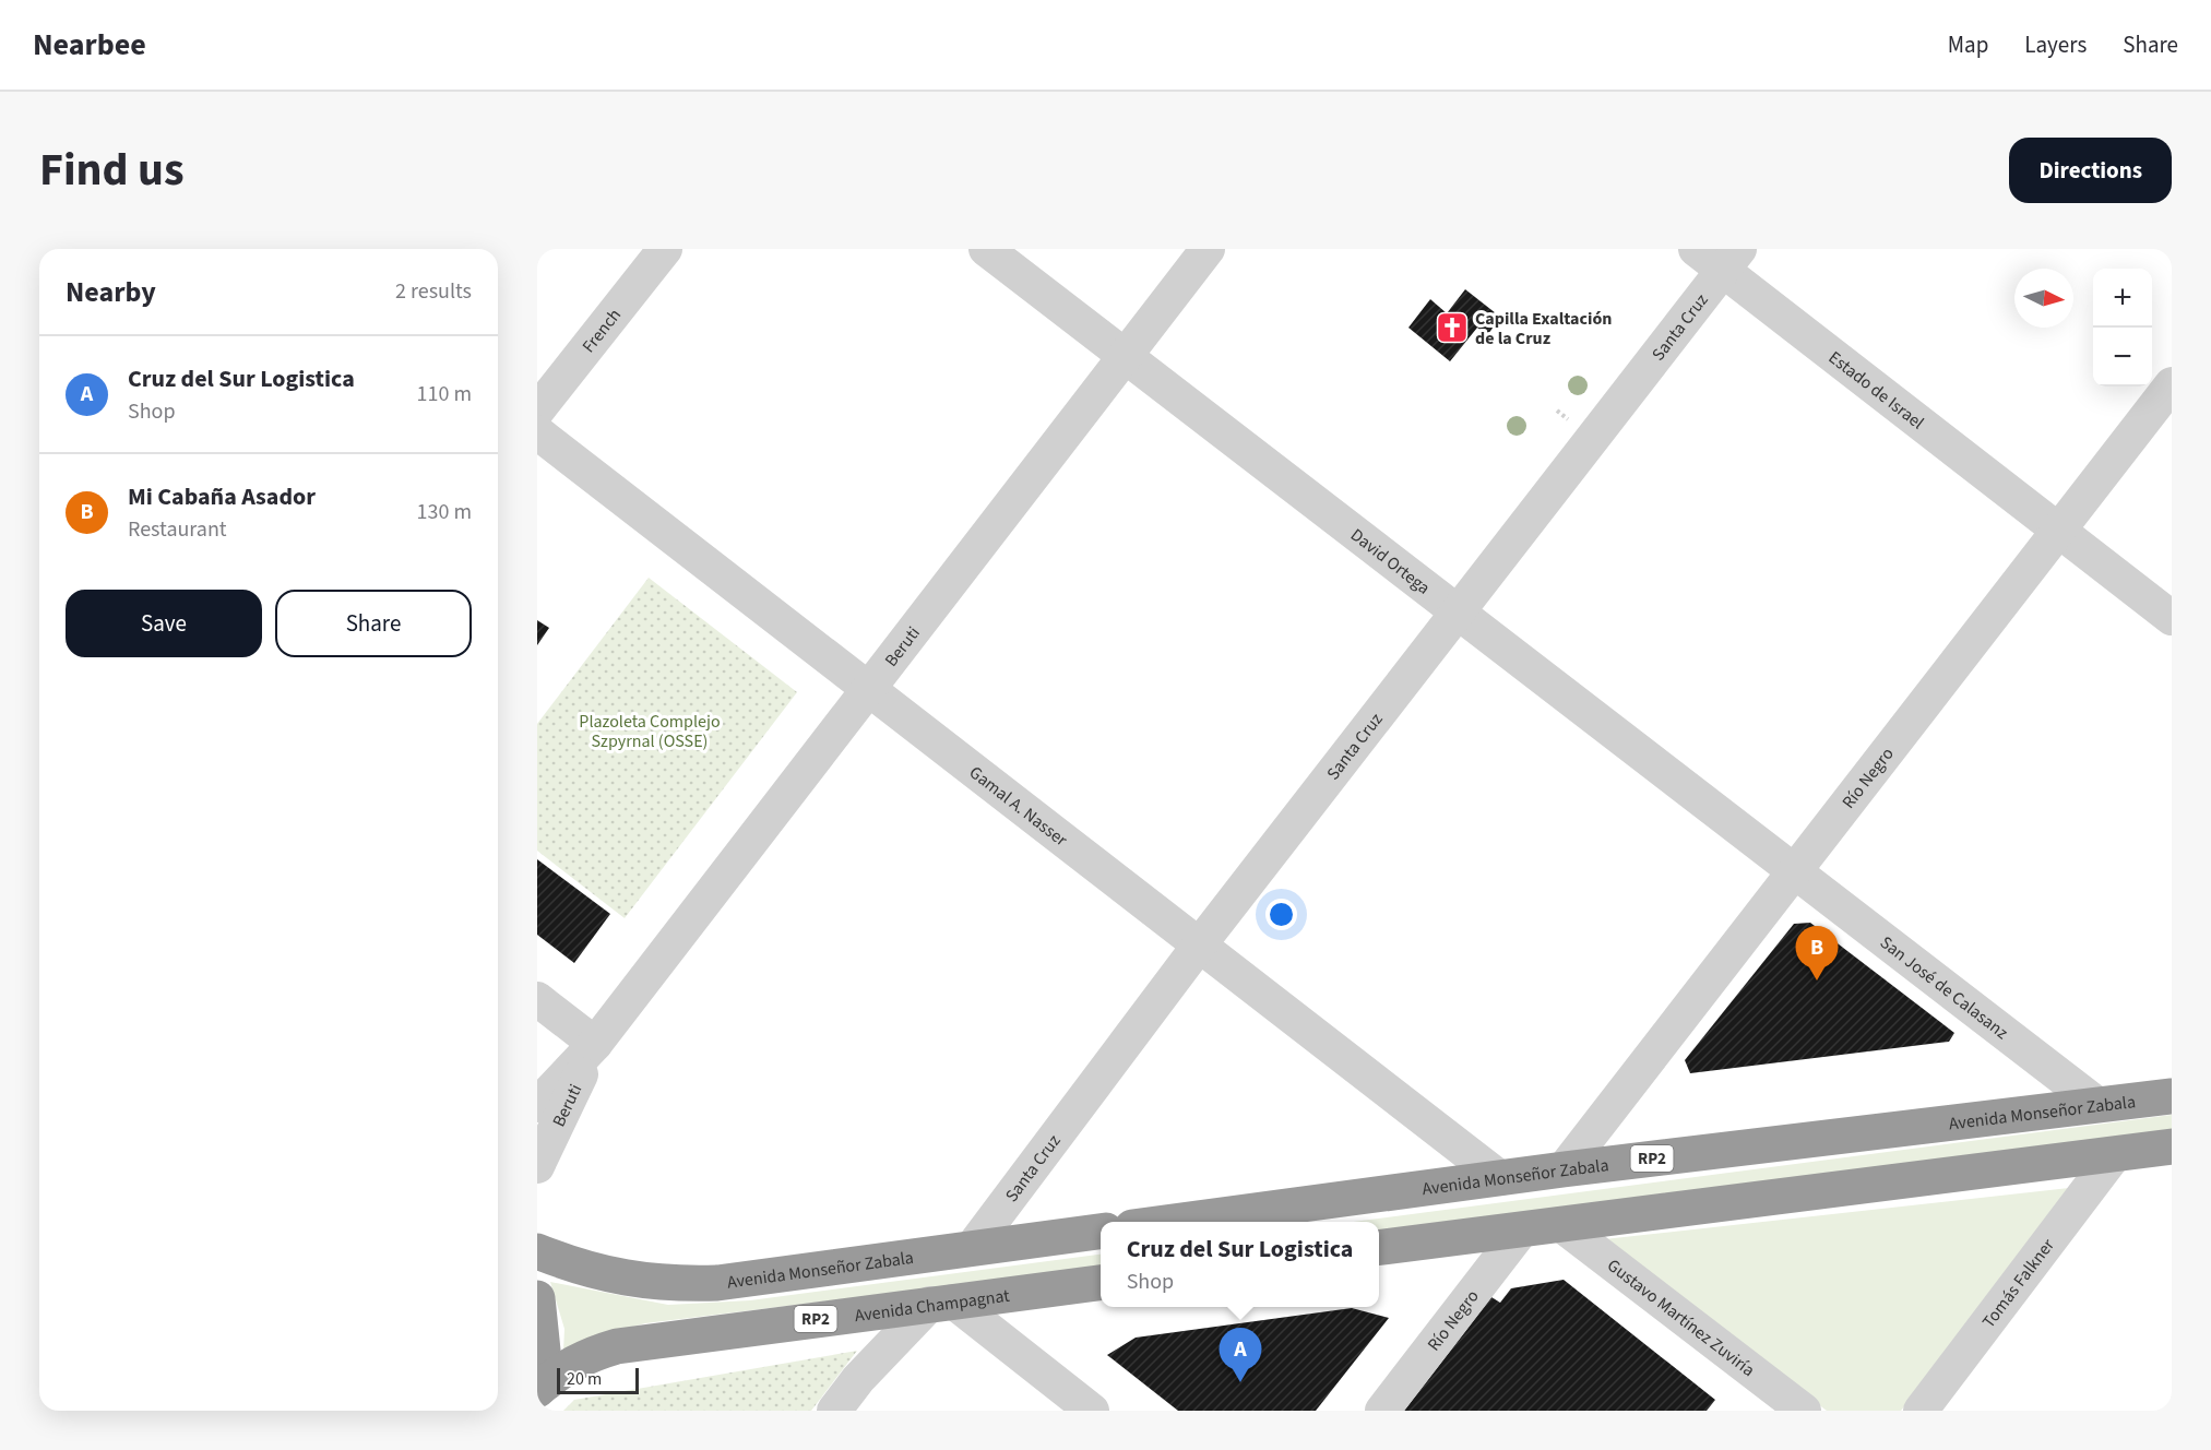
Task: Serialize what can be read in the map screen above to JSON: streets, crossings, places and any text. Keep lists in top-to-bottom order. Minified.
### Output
{"streets":{"highway":["Avenida Monseñor Zabala","RP2","Avenida Champagnat"],"street":["Santa Cruz","French","Estado de Israel","David Ortega","Beruti","Río Negro","Gamal A. Nasser","San José de Calasanz","Tomás Falkner","Gustavo Martínez Zuviría"]},"crossings":[["Santa Cruz","Estado de Israel"],["Santa Cruz","David Ortega"],["Santa Cruz","Gamal A. Nasser"],["Santa Cruz","Avenida Monseñor Zabala"],["Estado de Israel","Río Negro"],["David Ortega","Beruti"],["David Ortega","Río Negro"],["David Ortega","San José de Calasanz"],["Beruti","Gamal A. Nasser"],["Río Negro","San José de Calasanz"],["Río Negro","Avenida Monseñor Zabala"],["Gamal A. Nasser","Avenida Monseñor Zabala"],["San José de Calasanz","Avenida Monseñor Zabala"]],"parks":["Plazoleta Complejo Szpyrnal (OSSE)"],"places":{"church":["Capilla Exaltación de la Cruz"]},"scale_bar":"20 m","north":"right","page":{"header":"Nearbee","nav":["Map","Layers","Share"],"title":"Find us","buttons":["Directions",["Save","Share"]],"heading":["Nearby","2 results"],"map_buttons":["+","−"],"list":[{"mark":"A","name":"Cruz del Sur Logistica","note":"Shop","value":"110 m"},{"mark":"B","name":"Mi Cabaña Asador","note":"Restaurant","value":"130 m"}],"pins":["B","A"],"popup":["Cruz del Sur Logistica","Shop"],"scale":"20 m"}}
